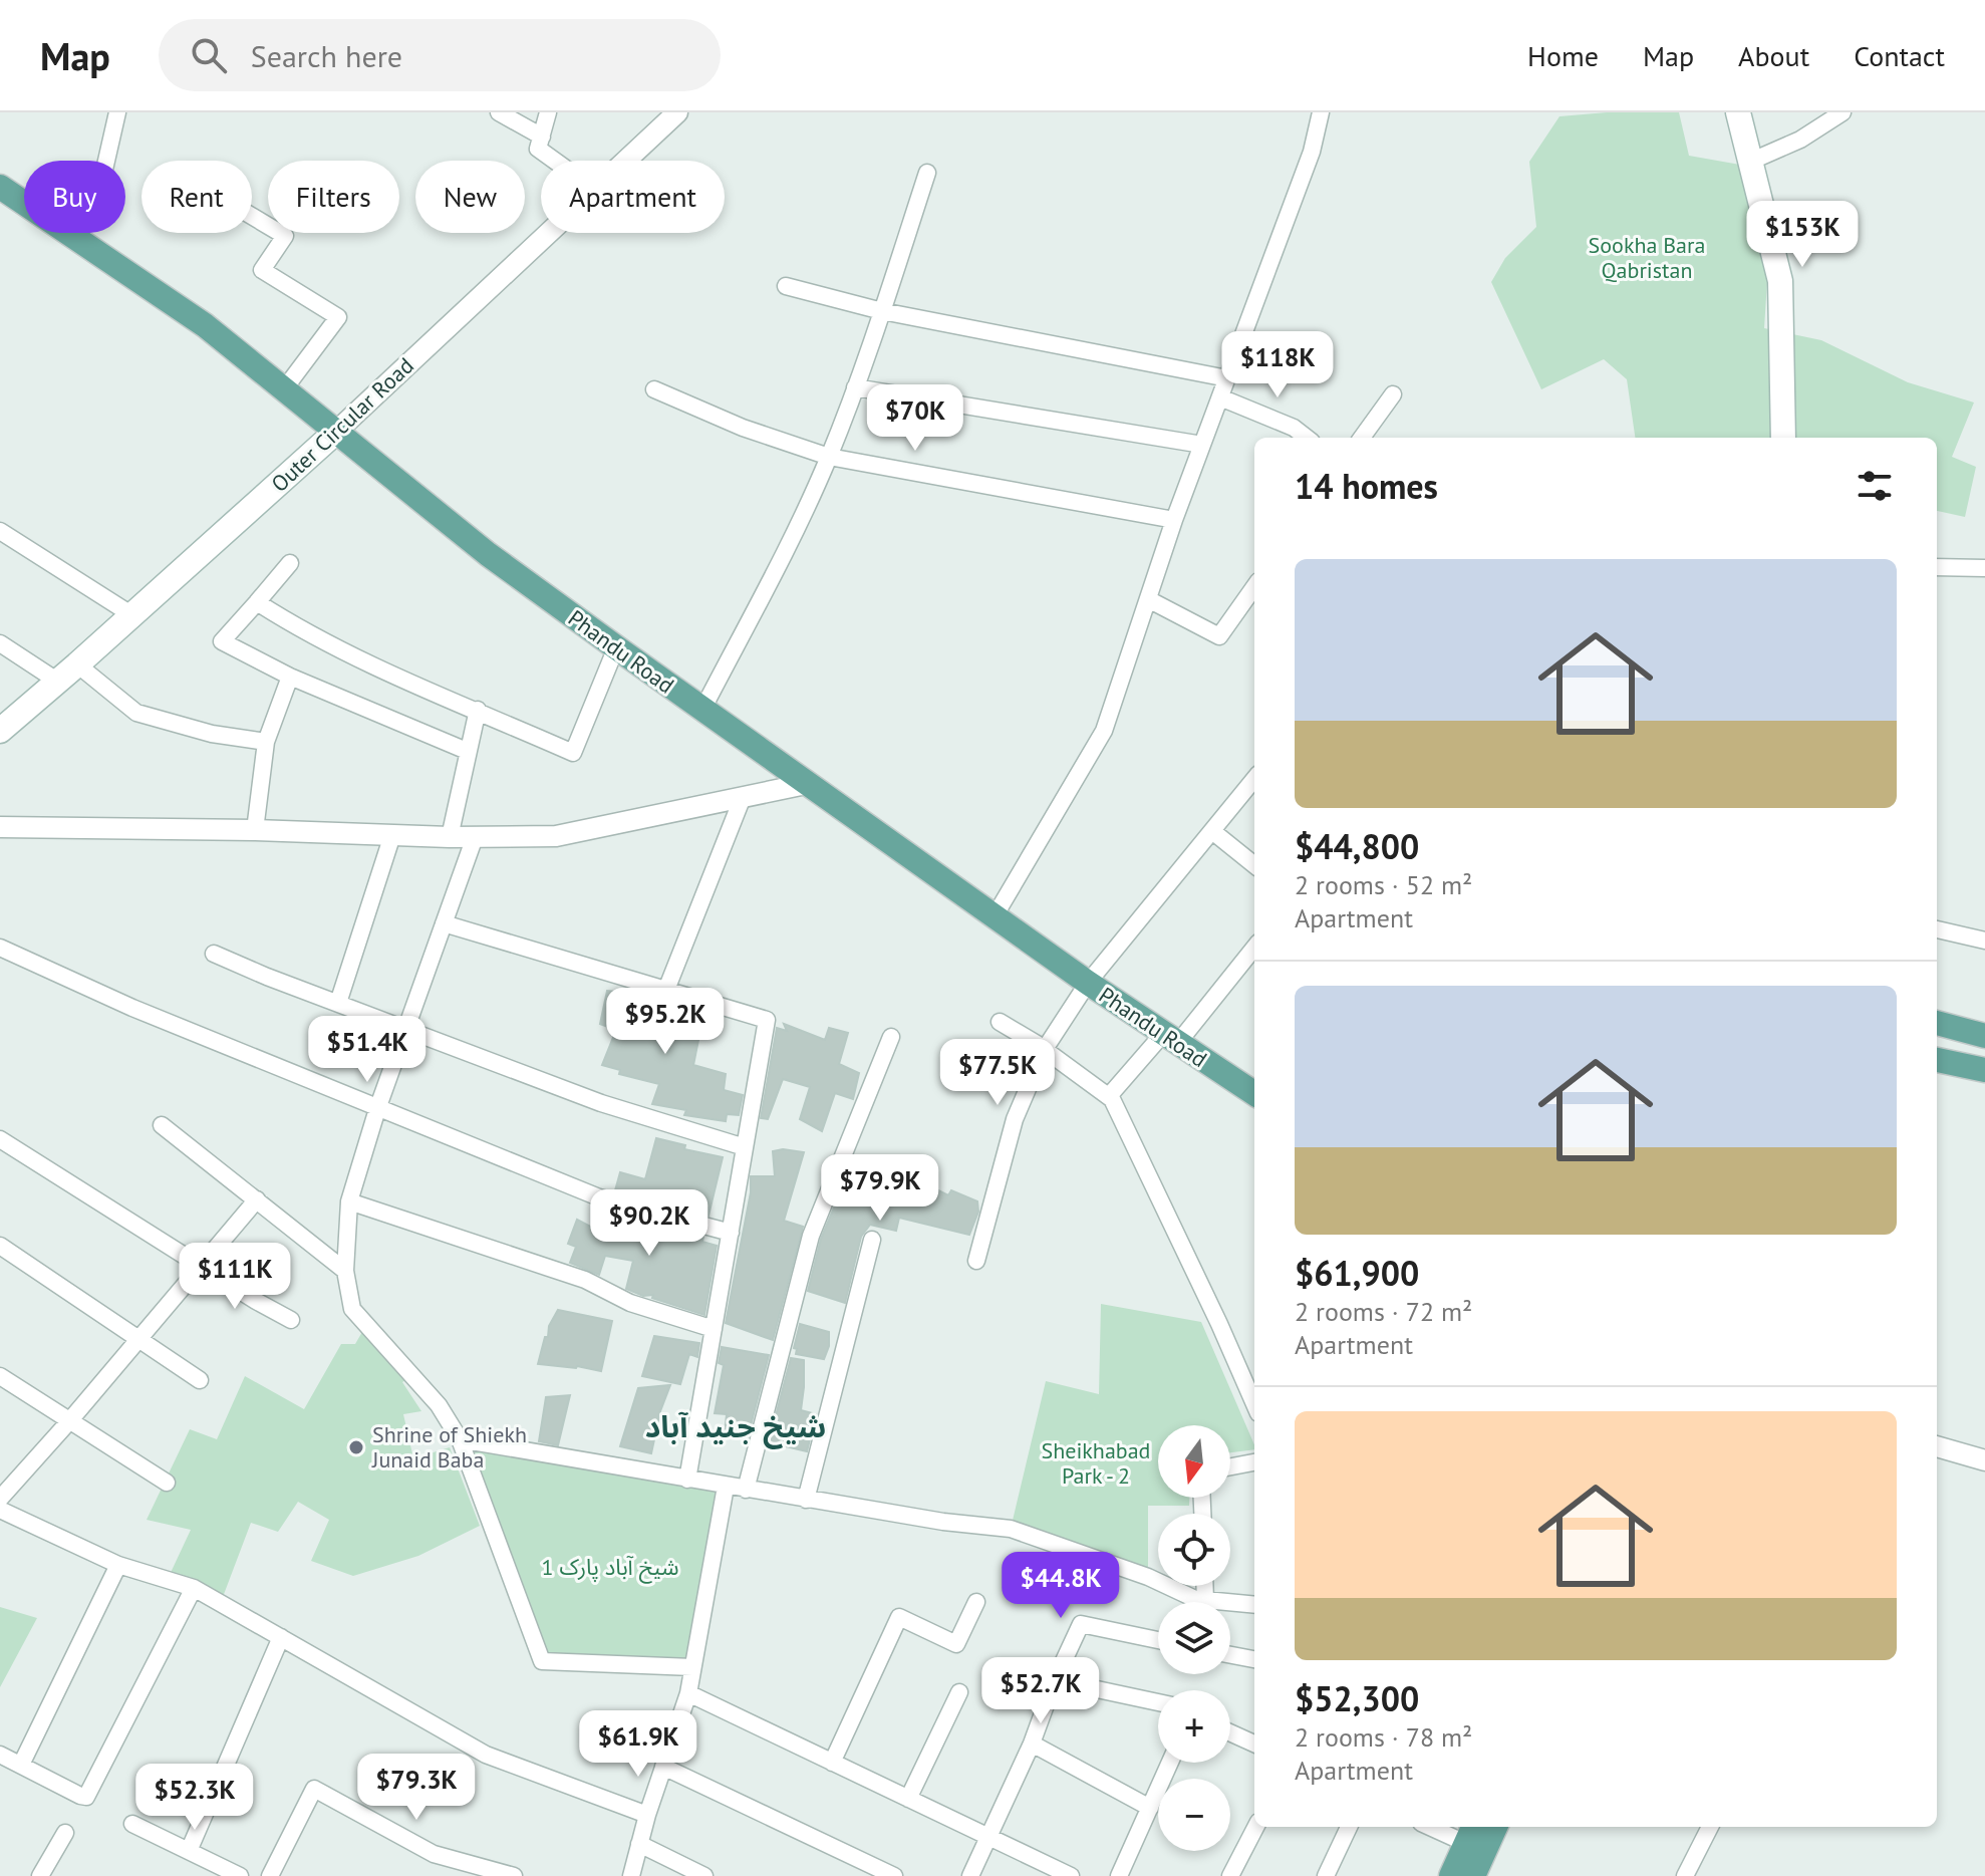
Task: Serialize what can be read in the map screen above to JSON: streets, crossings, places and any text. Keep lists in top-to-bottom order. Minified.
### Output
{"streets":{"main road":["Outer Circular Road","Phandu Road"]},"crossings":[["Outer Circular Road","Phandu Road"]],"districts":["شیخ جنید آباد"],"parks":["Sookha Bara Qabristan","Sheikhabad Park - 2","شیخ آباد پارک 1"],"places":["Shrine of Shiekh Junaid Baba"],"north":"bottom","page":{"header":"Map","search":"Search here","nav":["Home","Map","About","Contact"],"chip":["Buy","Rent","Filters","New","Apartment"],"price":["$153K","$118K","$70K","$95.2K","$51.4K","$77.5K","$79.9K","$90.2K","$111K","$44.8K","$52.7K","$61.9K","$79.3K","$52.3K"],"heading":"14 homes","list":[{"name":"$44,800","note":"2 rooms · 52 m² · Apartment"},{"name":"$61,900","note":"2 rooms · 72 m² · Apartment"},{"name":"$52,300","note":"2 rooms · 78 m² · Apartment"}],"map_buttons":["+","−"]}}
